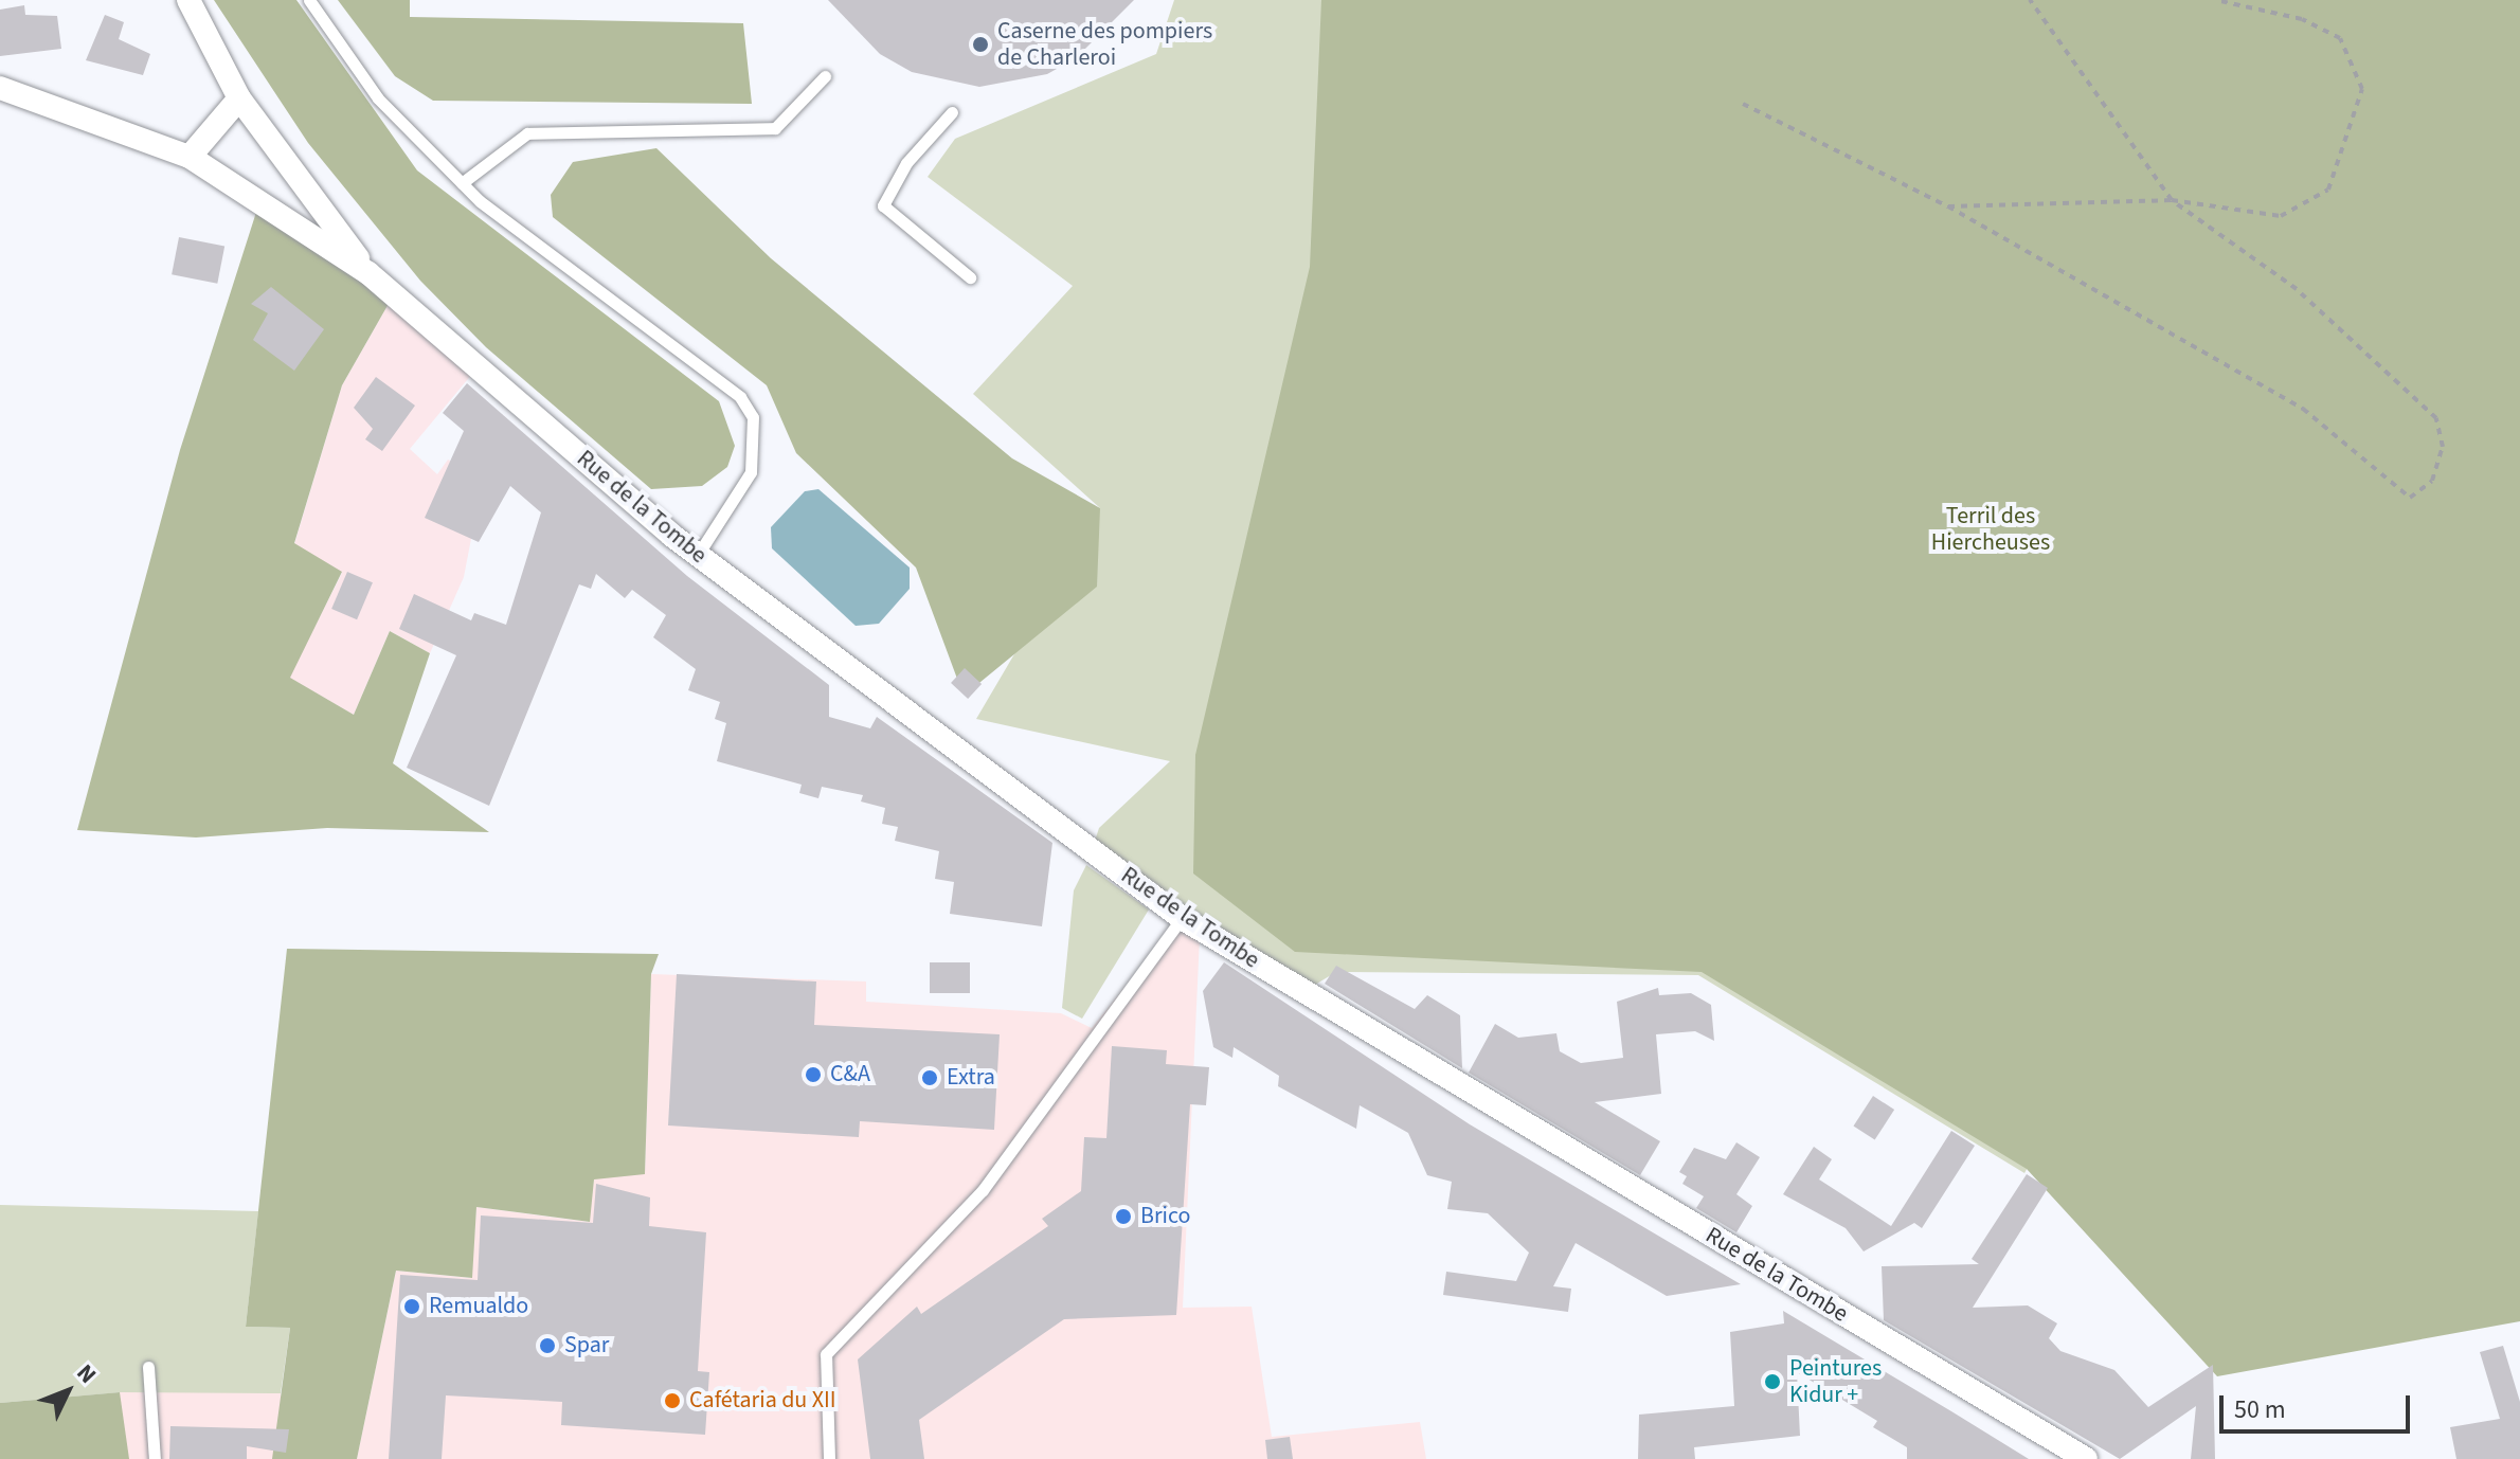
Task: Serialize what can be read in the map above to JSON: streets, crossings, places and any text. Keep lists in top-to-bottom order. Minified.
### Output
{"streets":{"street":["Rue de la Tombe"]},"parks":["Terril des Hiercheuses"],"places":["Caserne des pompiers de Charleroi","C&A","Extra","Brico","Remualdo","Spar","Peintures Kidur +","Cafétaria du XII"],"scale_bar":"50 m","north":"top right"}
